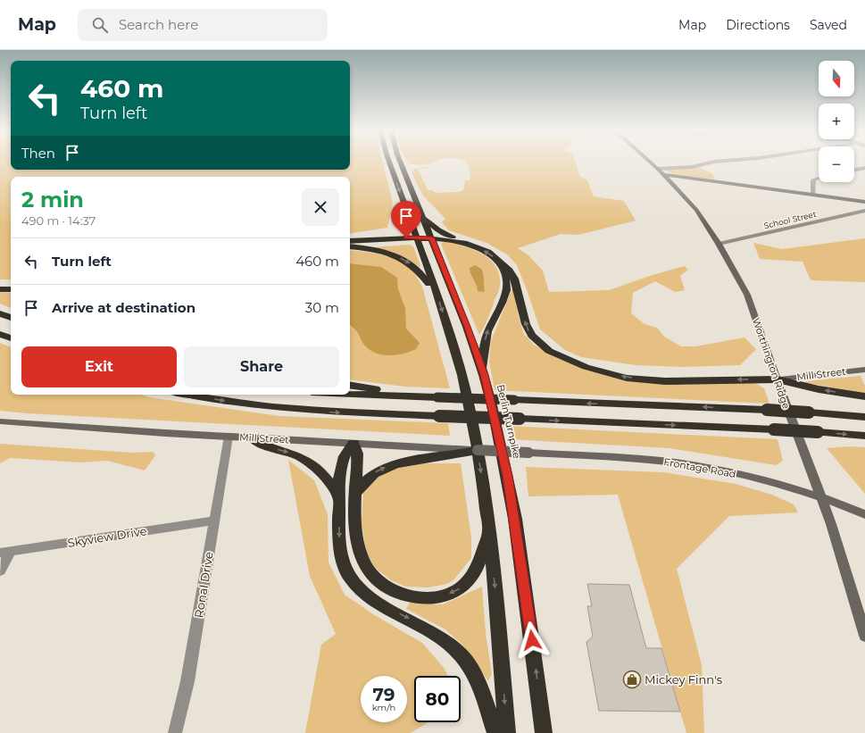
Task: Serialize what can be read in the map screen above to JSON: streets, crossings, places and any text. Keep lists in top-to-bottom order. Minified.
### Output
{"streets":{"highway":["Berlin Turnpike"],"street":["School Street","Worthington Ridge","Mill Street","Frontage Road","Skyview Drive","Ronal Drive"]},"crossings":[["School Street","Worthington Ridge"],["Worthington Ridge","Mill Street"],["Worthington Ridge","Frontage Road"],["Mill Street","Ronal Drive"],["Skyview Drive","Ronal Drive"]],"places":{"shop":["Mickey Finn's"]},"north":"bottom","page":{"header":"Map","search":"Search here","nav":["Map","Directions","Saved"],"map_buttons":["+","−"],"turn":["460 m","Turn left"],"then":"Then","heading":["2 min","490 m · 14:37"],"list":[{"name":"Turn left","value":"460 m"},{"name":"Arrive at destination","value":"30 m"}],"buttons":["Exit","Share"],"speed":"79 km/h","limit":"80"}}
